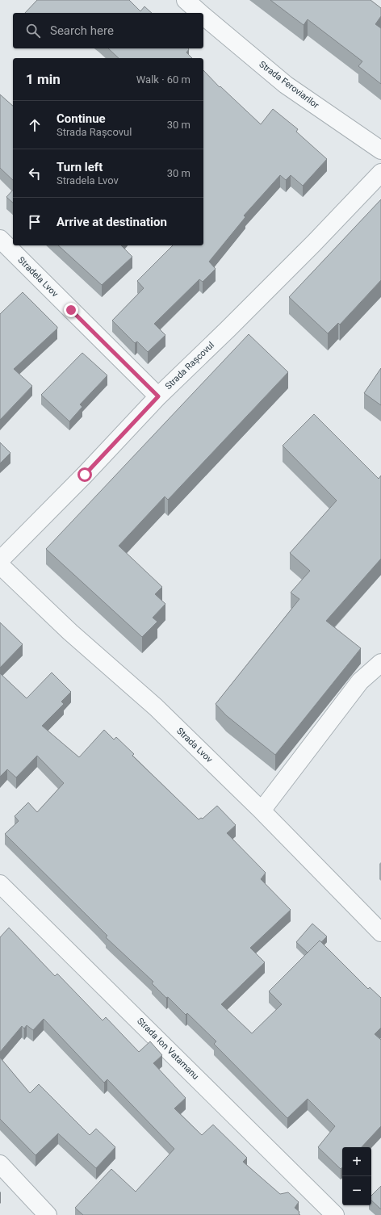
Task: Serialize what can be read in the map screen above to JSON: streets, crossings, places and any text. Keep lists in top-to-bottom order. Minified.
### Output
{"streets":{"street":["Strada Feroviarilor","Stradela Lvov","Strada Rașcovul","Strada Lvov","Strada Ion Vatamanu"]},"crossings":[["Stradela Lvov","Strada Rașcovul"]],"page":{"search":"Search here","heading":["1 min","Walk · 60 m"],"list":[["Continue","Strada Rașcovul","30 m"],["Turn left","Stradela Lvov","30 m"],"Arrive at destination"],"map_buttons":["+","−"]}}
